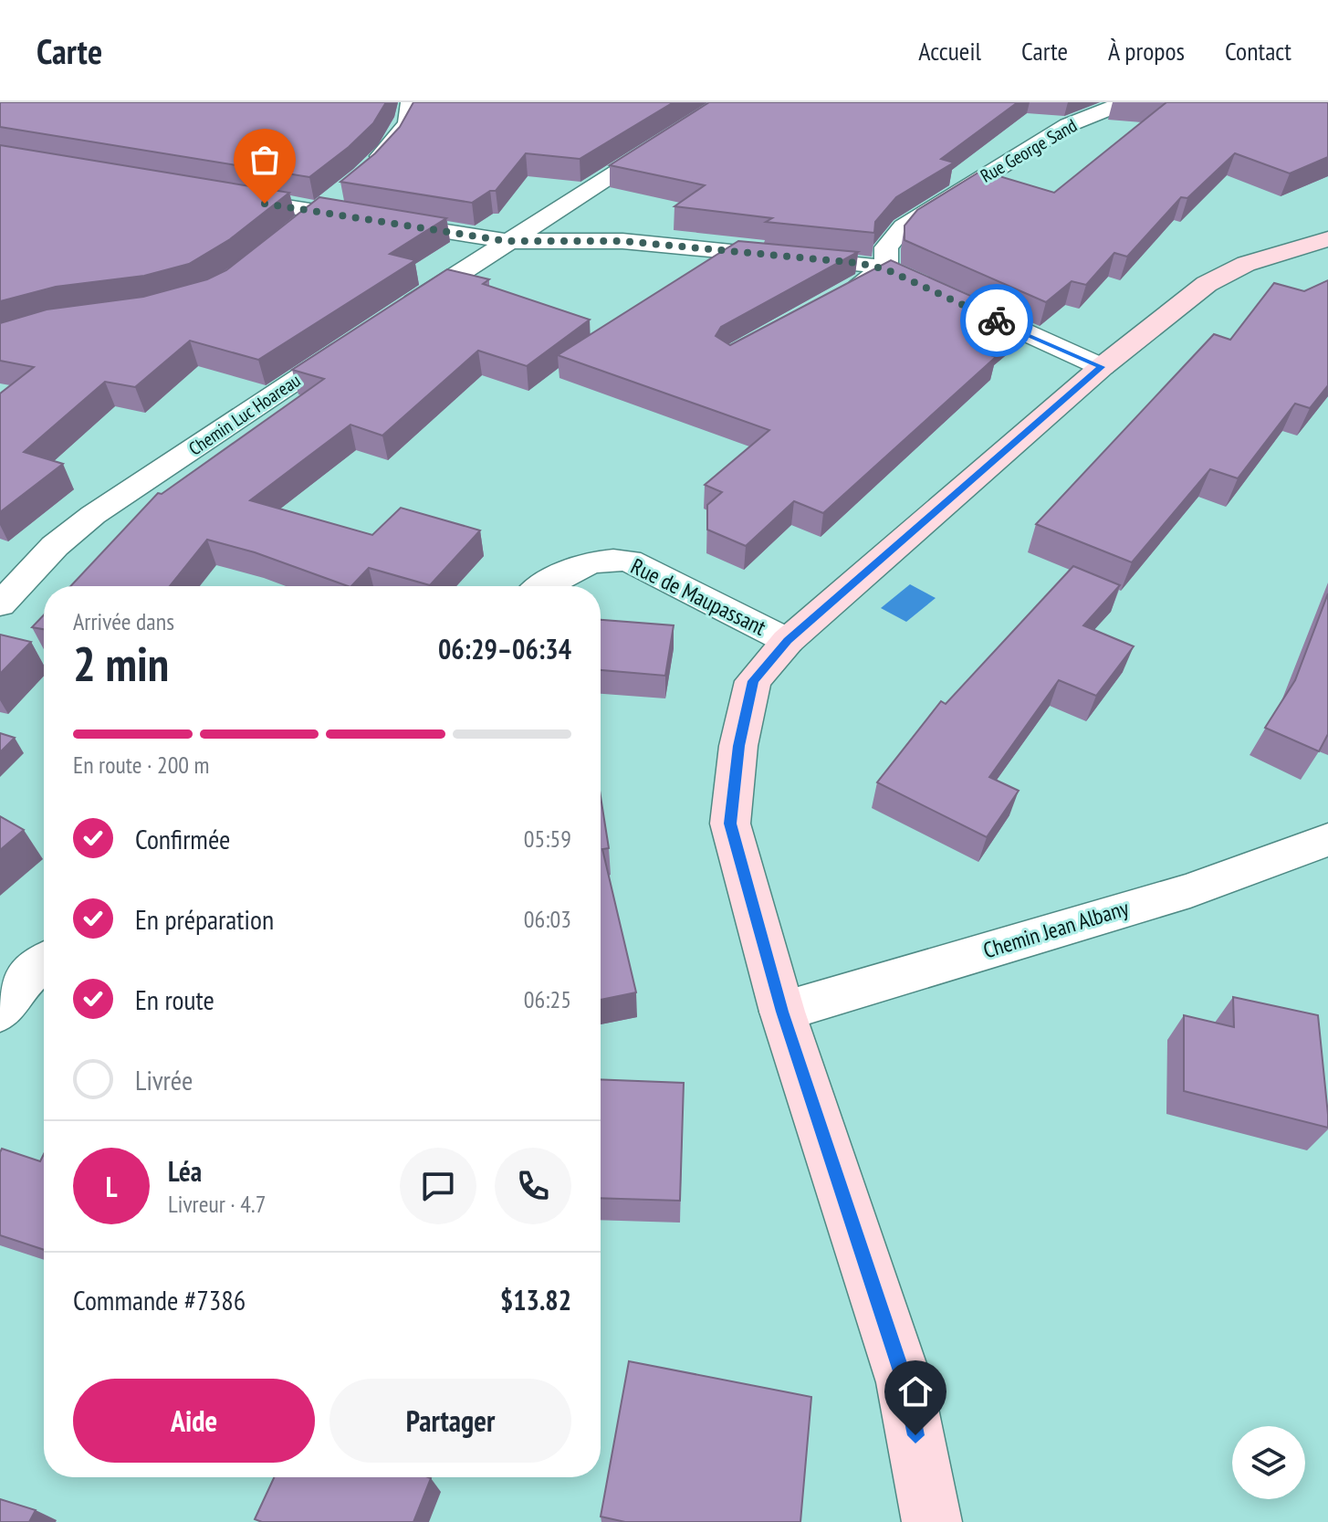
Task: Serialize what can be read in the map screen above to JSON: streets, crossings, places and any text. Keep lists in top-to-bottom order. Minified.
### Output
{"streets":{"street":["Rue George Sand","Chemin Luc Hoareau","Rue de Maupassant","Chemin Jean Albany"]},"page":{"header":"Carte","nav":["Accueil","Carte","À propos","Contact"],"heading":["2 min","Arrivée dans","06:29–06:34"],"panel":["Léa","Livreur · 4.7","Commande #7386","$13.82"],"bar":"En route · 200 m","list":[["Confirmée","05:59"],["En préparation","06:03"],["En route","06:25"],"Livrée"],"round":"L","buttons":["Aide","Partager"]}}
